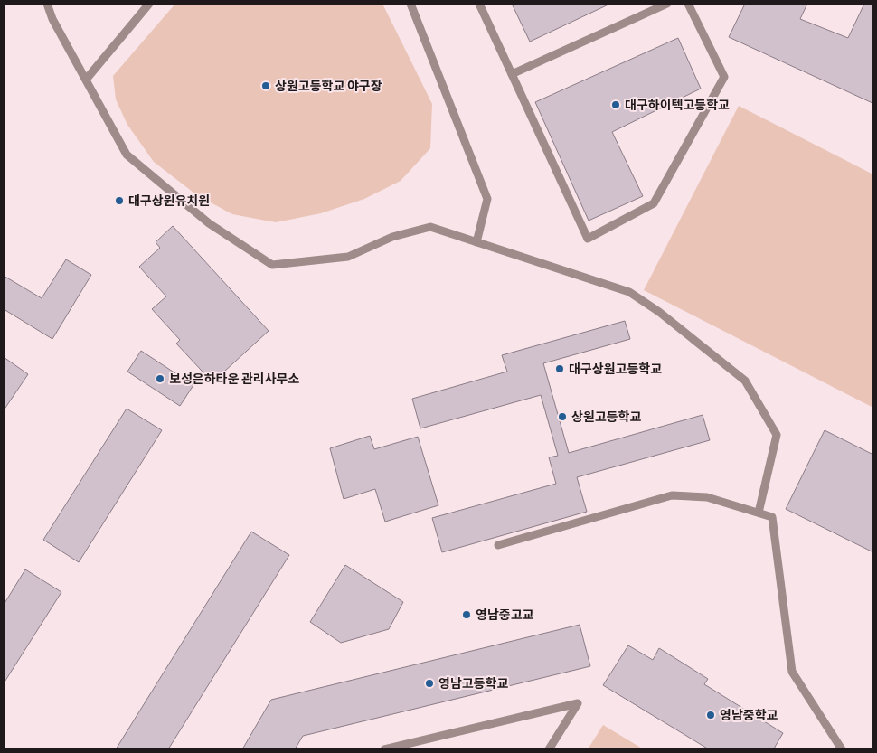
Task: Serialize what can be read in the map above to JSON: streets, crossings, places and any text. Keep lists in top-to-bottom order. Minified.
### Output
{"places":["상원고등학교 야구장","대구하이텍고등학교","대구상원유치원","대구상원고등학교","보성은하타운 관리사무소","상원고등학교","영남중고교","영남고등학교","영남중학교"]}
